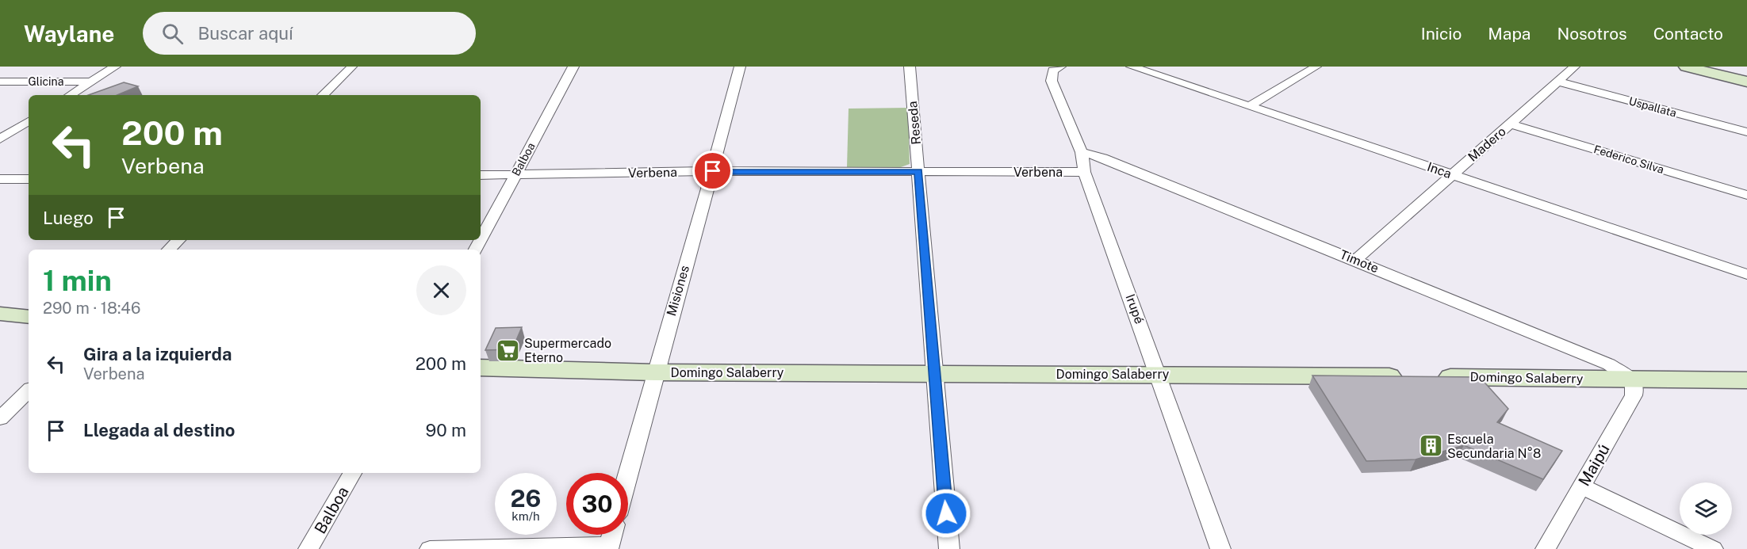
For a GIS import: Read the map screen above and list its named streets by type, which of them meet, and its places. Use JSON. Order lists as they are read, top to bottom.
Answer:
{
  "streets": {
    "street": [
      "Glicina",
      "Uspallata",
      "Reseda",
      "Madero",
      "Balboa",
      "Federico Silva",
      "Inca",
      "Verbena",
      "Timote",
      "Misiones",
      "Irupé",
      "Domingo Salaberry",
      "Maipú"
    ]
  },
  "crossings": [
    ["Uspallata", "Madero"],
    ["Reseda", "Verbena"],
    ["Reseda", "Domingo Salaberry"],
    ["Madero", "Federico Silva"],
    ["Madero", "Inca"],
    ["Madero", "Timote"],
    ["Balboa", "Verbena"],
    ["Verbena", "Misiones"],
    ["Verbena", "Irupé"],
    ["Timote", "Irupé"],
    ["Timote", "Domingo Salaberry"],
    ["Timote", "Maipú"],
    ["Misiones", "Domingo Salaberry"],
    ["Irupé", "Domingo Salaberry"],
    ["Domingo Salaberry", "Maipú"]
  ],
  "places": {
    "supermarket": ["Supermercado Eterno"],
    "building": ["Escuela Secundaria N°8"]
  },
  "page": {
    "header": "Waylane",
    "search": "Buscar aquí",
    "nav": [
      "Inicio",
      "Mapa",
      "Nosotros",
      "Contacto"
    ],
    "turn": ["200 m", "Verbena"],
    "then": "Luego",
    "heading": ["1 min", "290 m · 18:46"],
    "list": [
      {
        "name": "Gira a la izquierda",
        "note": "Verbena",
        "value": "200 m"
      },
      {
        "name": "Llegada al destino",
        "value": "90 m"
      }
    ],
    "speed": "26 km/h",
    "limit": "30"
  }
}
